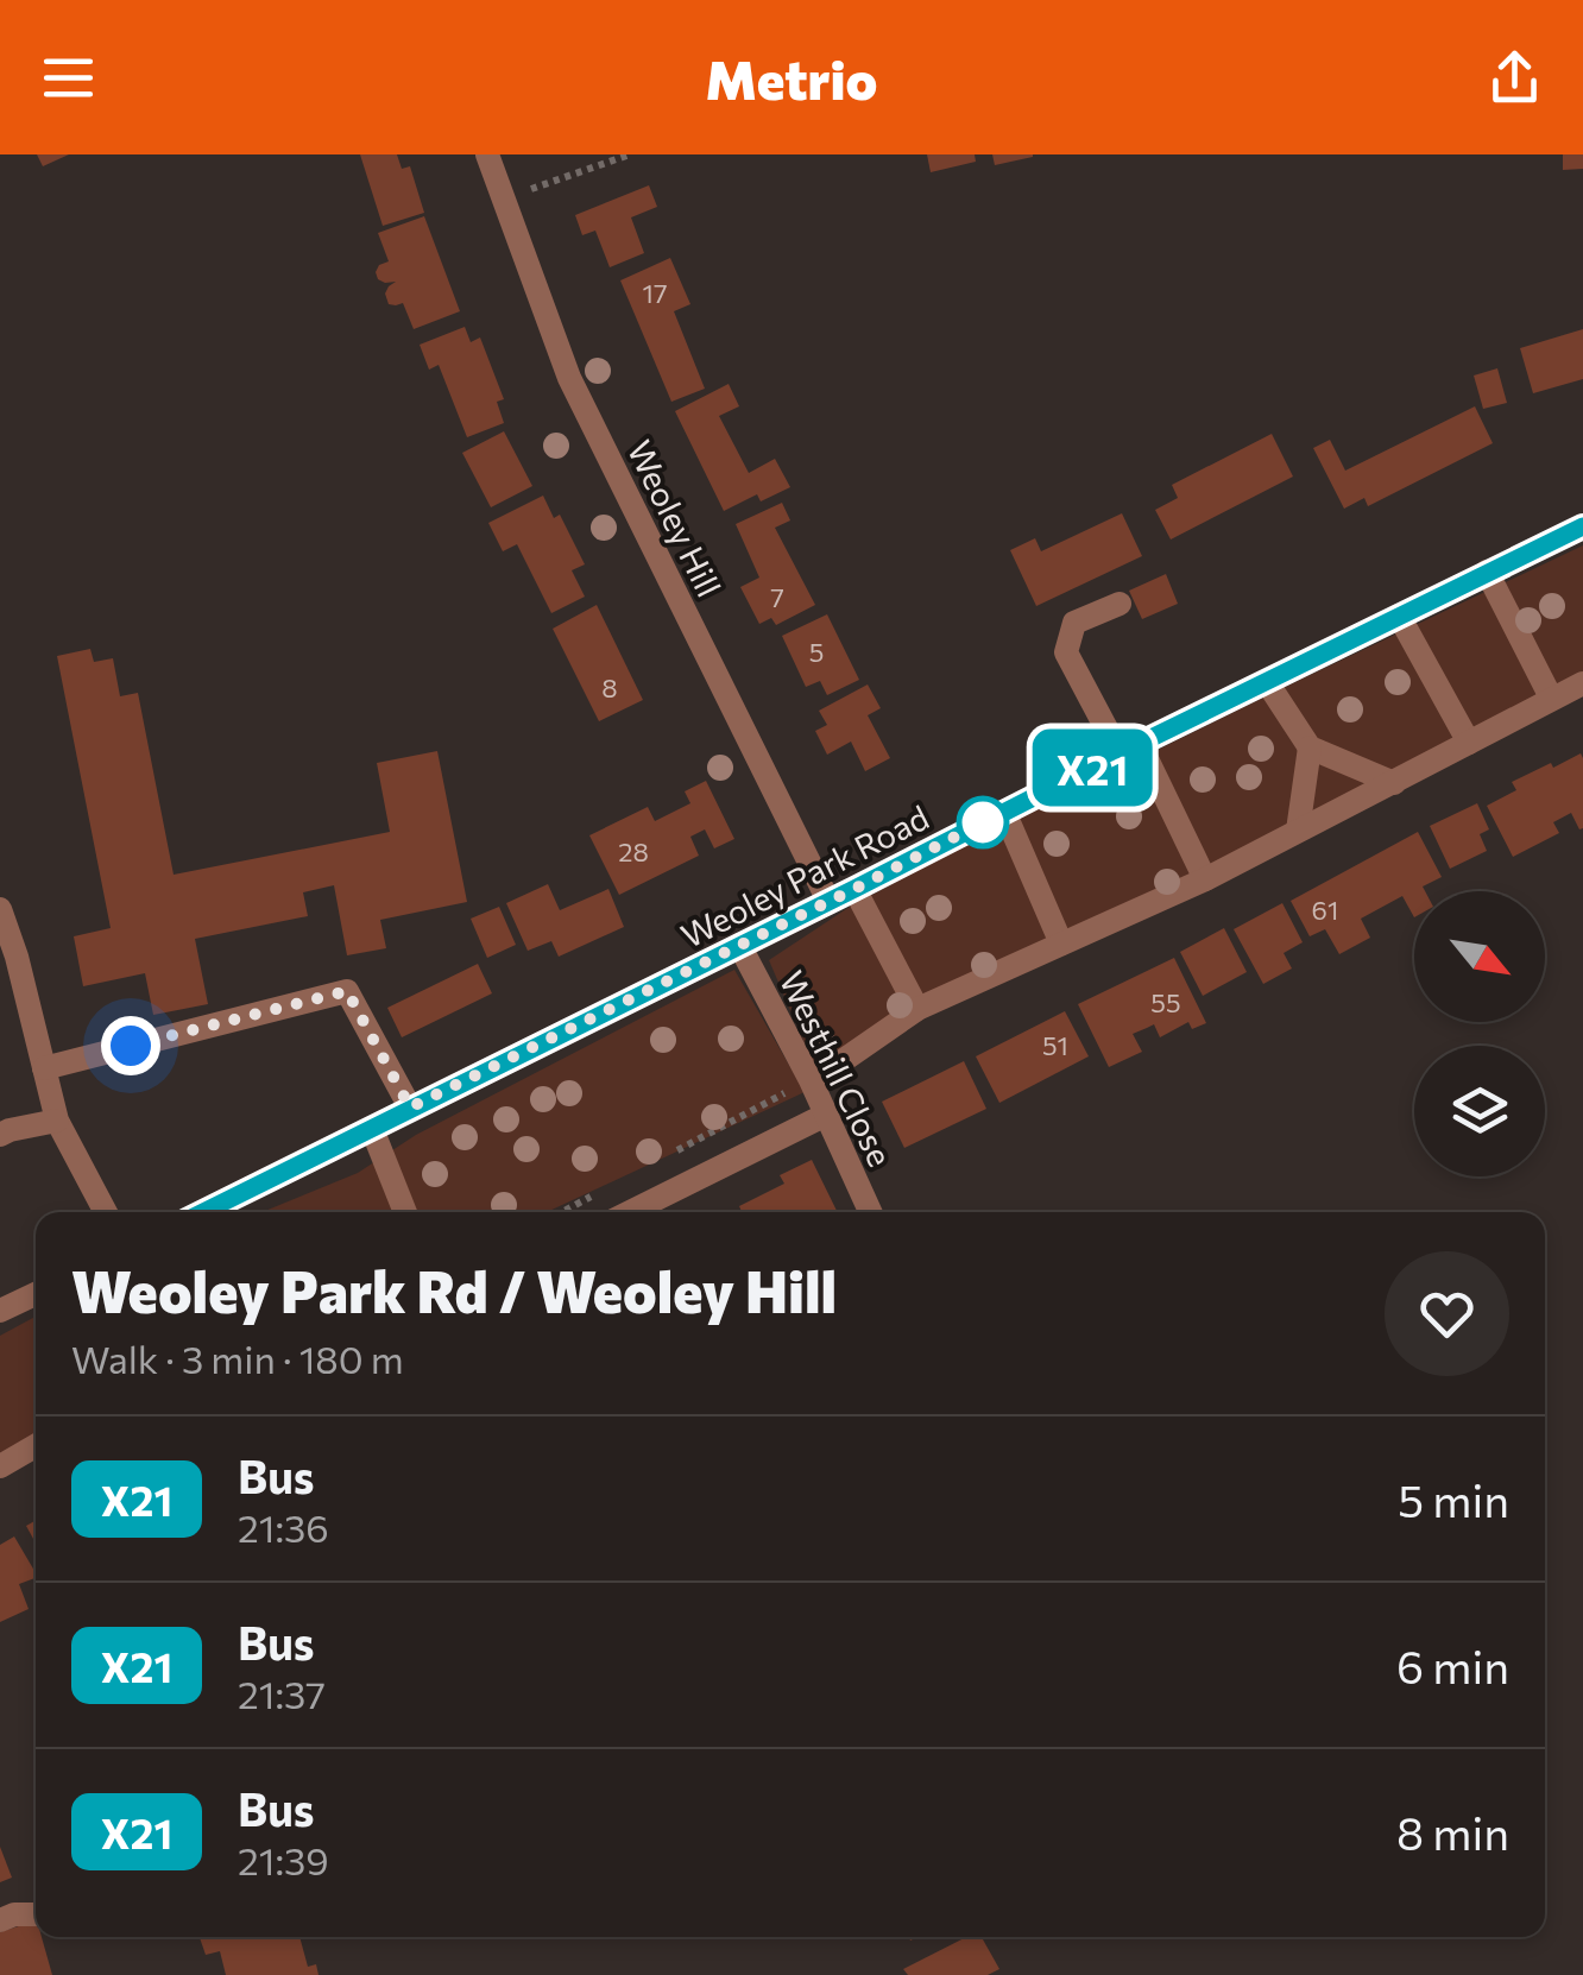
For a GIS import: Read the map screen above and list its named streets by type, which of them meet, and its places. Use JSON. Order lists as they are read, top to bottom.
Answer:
{
  "streets": {
    "street": ["Weoley Hill", "Weoley Park Road", "Westhill Close"]
  },
  "crossings": [
    ["Weoley Hill", "Weoley Park Road"],
    ["Weoley Park Road", "Westhill Close"]
  ],
  "lines": ["bus line X21"],
  "house_numbers": [
    "17",
    "7",
    "5",
    "8",
    "28",
    "61",
    "55",
    "51"
  ],
  "north": "bottom right",
  "page": {
    "header": "Metrio",
    "on_map": "X21",
    "heading": ["Weoley Park Rd / Weoley Hill", "Walk · 3 min · 180 m"],
    "list": [
      {
        "mark": "X21",
        "name": "Bus",
        "note": "21:36",
        "value": "5 min"
      },
      {
        "mark": "X21",
        "name": "Bus",
        "note": "21:37",
        "value": "6 min"
      },
      {
        "mark": "X21",
        "name": "Bus",
        "note": "21:39",
        "value": "8 min"
      }
    ]
  }
}
